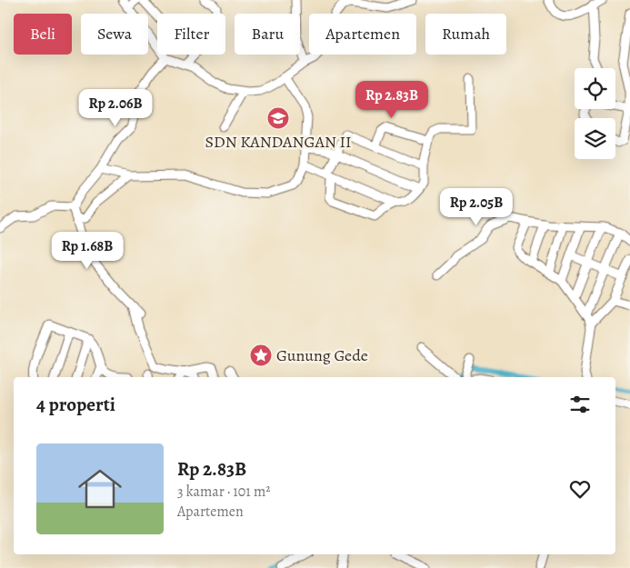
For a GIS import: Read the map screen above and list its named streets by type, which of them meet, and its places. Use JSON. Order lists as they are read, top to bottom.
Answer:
{
  "places": {
    "school or university": ["SDN KANDANGAN II"],
    "place": ["Gunung Gede"]
  },
  "page": {
    "chip": [
      "Beli",
      "Sewa",
      "Filter",
      "Baru",
      "Apartemen",
      "Rumah"
    ],
    "price": [
      "Rp 2.83B",
      "Rp 2.06B",
      "Rp 2.05B",
      "Rp 1.68B"
    ],
    "heading": "4 properti",
    "list": [
      {
        "name": "Rp 2.83B",
        "note": "3 kamar · 101 m² · Apartemen"
      }
    ]
  }
}
